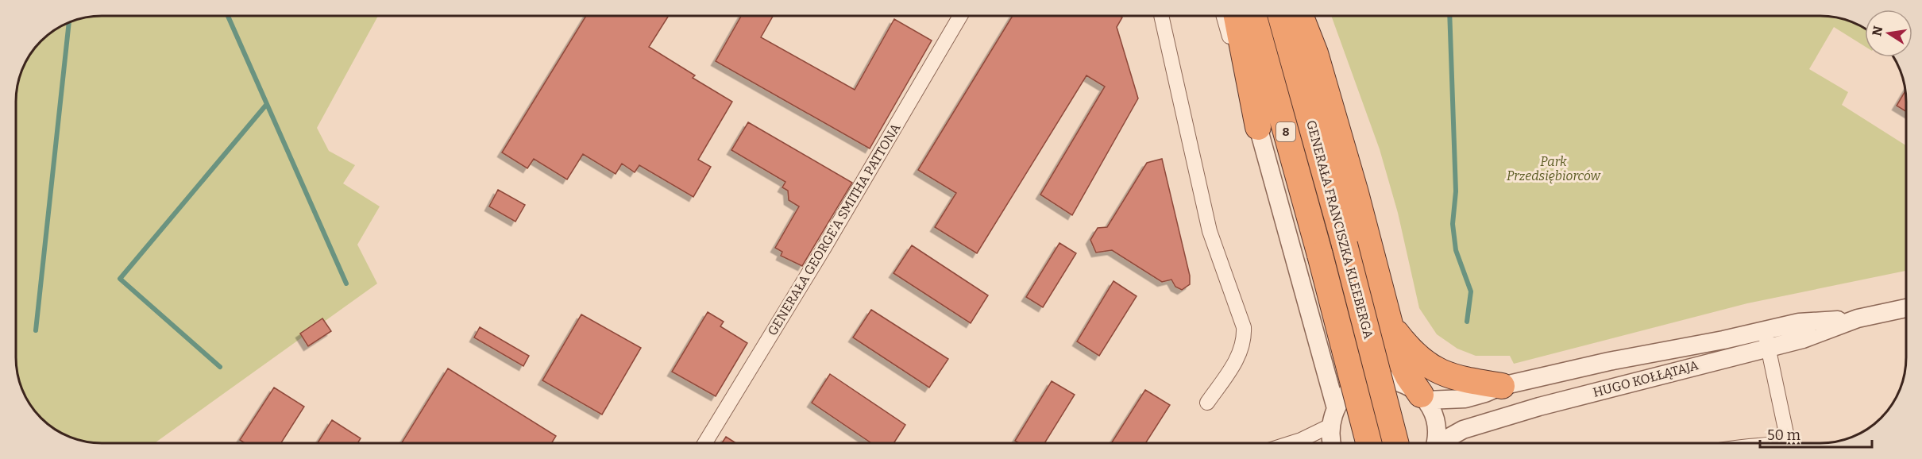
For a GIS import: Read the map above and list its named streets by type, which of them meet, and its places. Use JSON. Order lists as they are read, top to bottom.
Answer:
{
  "streets": {
    "highway": ["8", "GENERAŁA FRANCISZKA KLEEBERGA"],
    "street": ["GENERAŁA GEORGE'A SMITHA PATTONA", "HUGO KOŁŁĄTAJA"]
  },
  "parks": ["Park Przedsiębiorców"],
  "scale_bar": "50 m",
  "north": "left"
}
